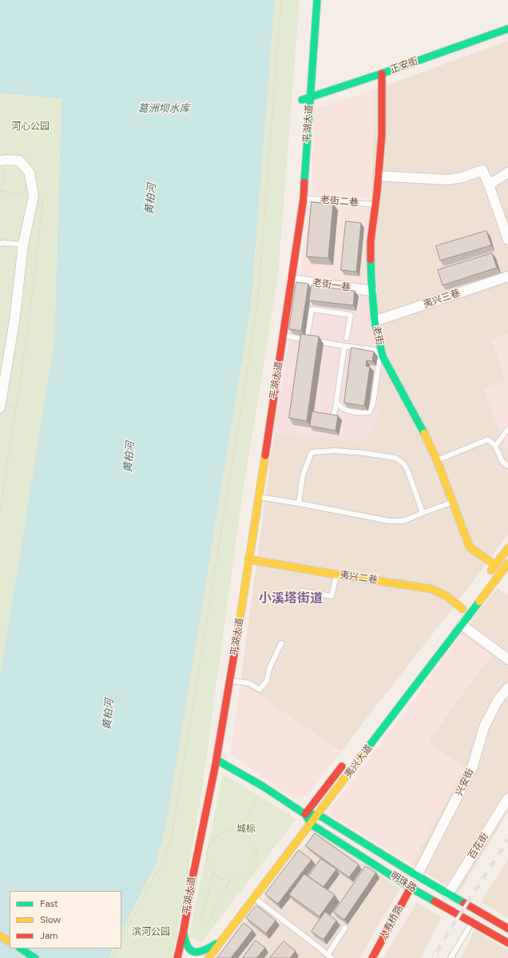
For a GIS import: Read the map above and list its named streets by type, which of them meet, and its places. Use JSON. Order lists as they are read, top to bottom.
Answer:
{
  "streets": {
    "main road": [
      "正安街",
      "平湖大道",
      "老街",
      "夷兴二巷",
      "夷兴大道",
      "明珠路",
      "人寿桥路"
    ],
    "street": [
      "老街一巷",
      "夷兴三巷",
      "兴安街",
      "百花街"
    ],
    "lane": ["老街二巷"]
  },
  "crossings": [
    ["正安街", "平湖大道"],
    ["正安街", "老街"],
    ["平湖大道", "老街二巷"],
    ["平湖大道", "老街一巷"],
    ["平湖大道", "夷兴二巷"],
    ["平湖大道", "明珠路"],
    ["老街二巷", "老街"],
    ["老街一巷", "老街"],
    ["夷兴三巷", "老街"],
    ["夷兴大道", "明珠路"],
    ["兴安街", "明珠路"],
    ["百花街", "明珠路"],
    ["明珠路", "人寿桥路"]
  ],
  "districts": ["小溪塔街道"],
  "water": ["葛洲坝水库", "黄柏河"],
  "parks": ["河心公园", "城标", "滨河公园"],
  "legend": ["Fast", "Slow", "Jam"]
}
